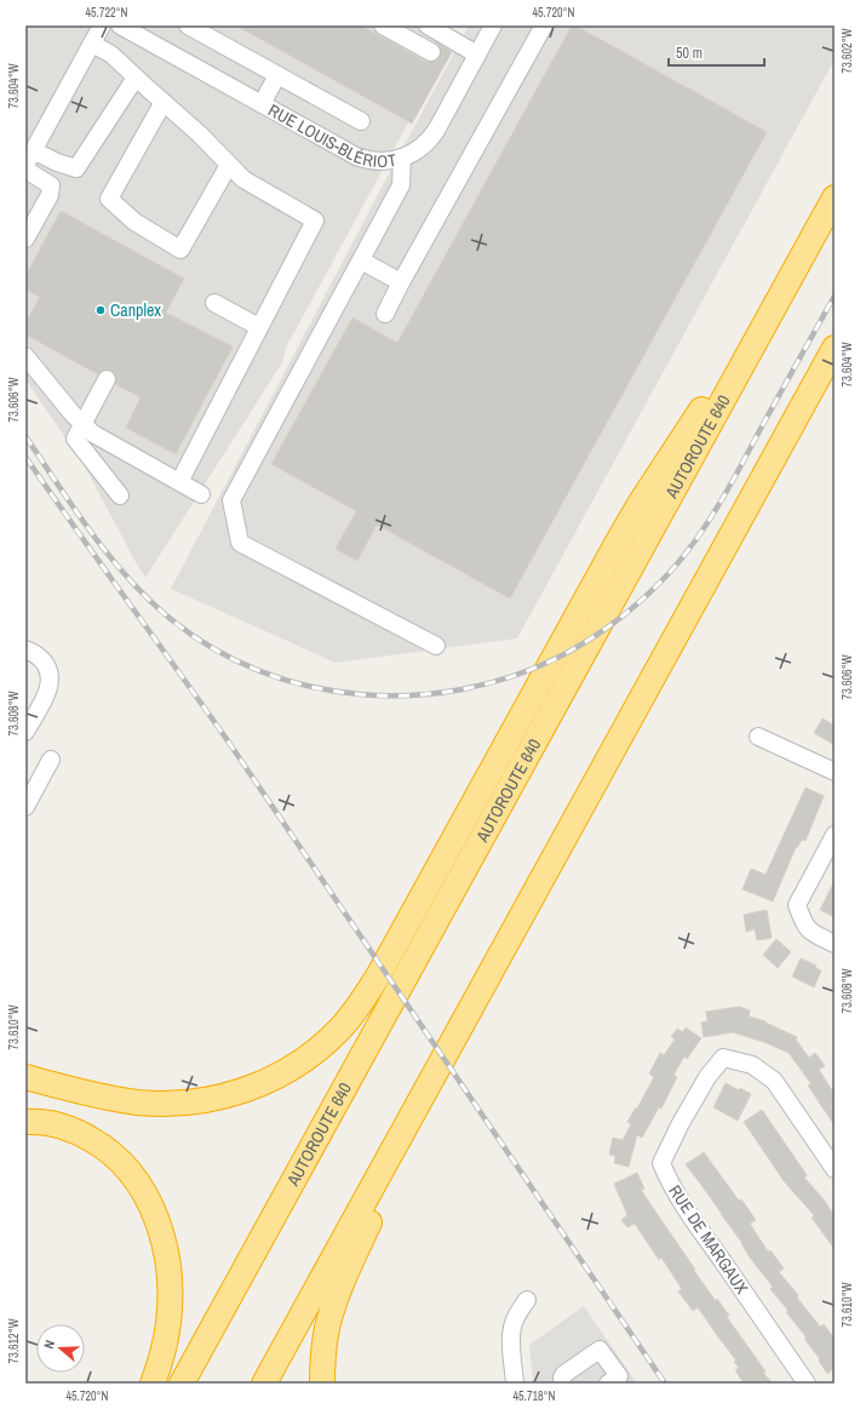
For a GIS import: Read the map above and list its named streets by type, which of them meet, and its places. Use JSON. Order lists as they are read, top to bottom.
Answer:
{
  "streets": {
    "highway": ["AUTOROUTE 640"],
    "street": ["RUE LOUIS-BLÉRIOT", "RUE DE MARGAUX"]
  },
  "places": ["Canplex"],
  "scale_bar": "50 m",
  "north": "left",
  "coordinates": [
    "45.722°N",
    "45.720°N",
    "73.602°W",
    "73.604°W",
    "73.606°W",
    "73.608°W",
    "73.610°W",
    "73.612°W",
    "45.718°N"
  ]
}
